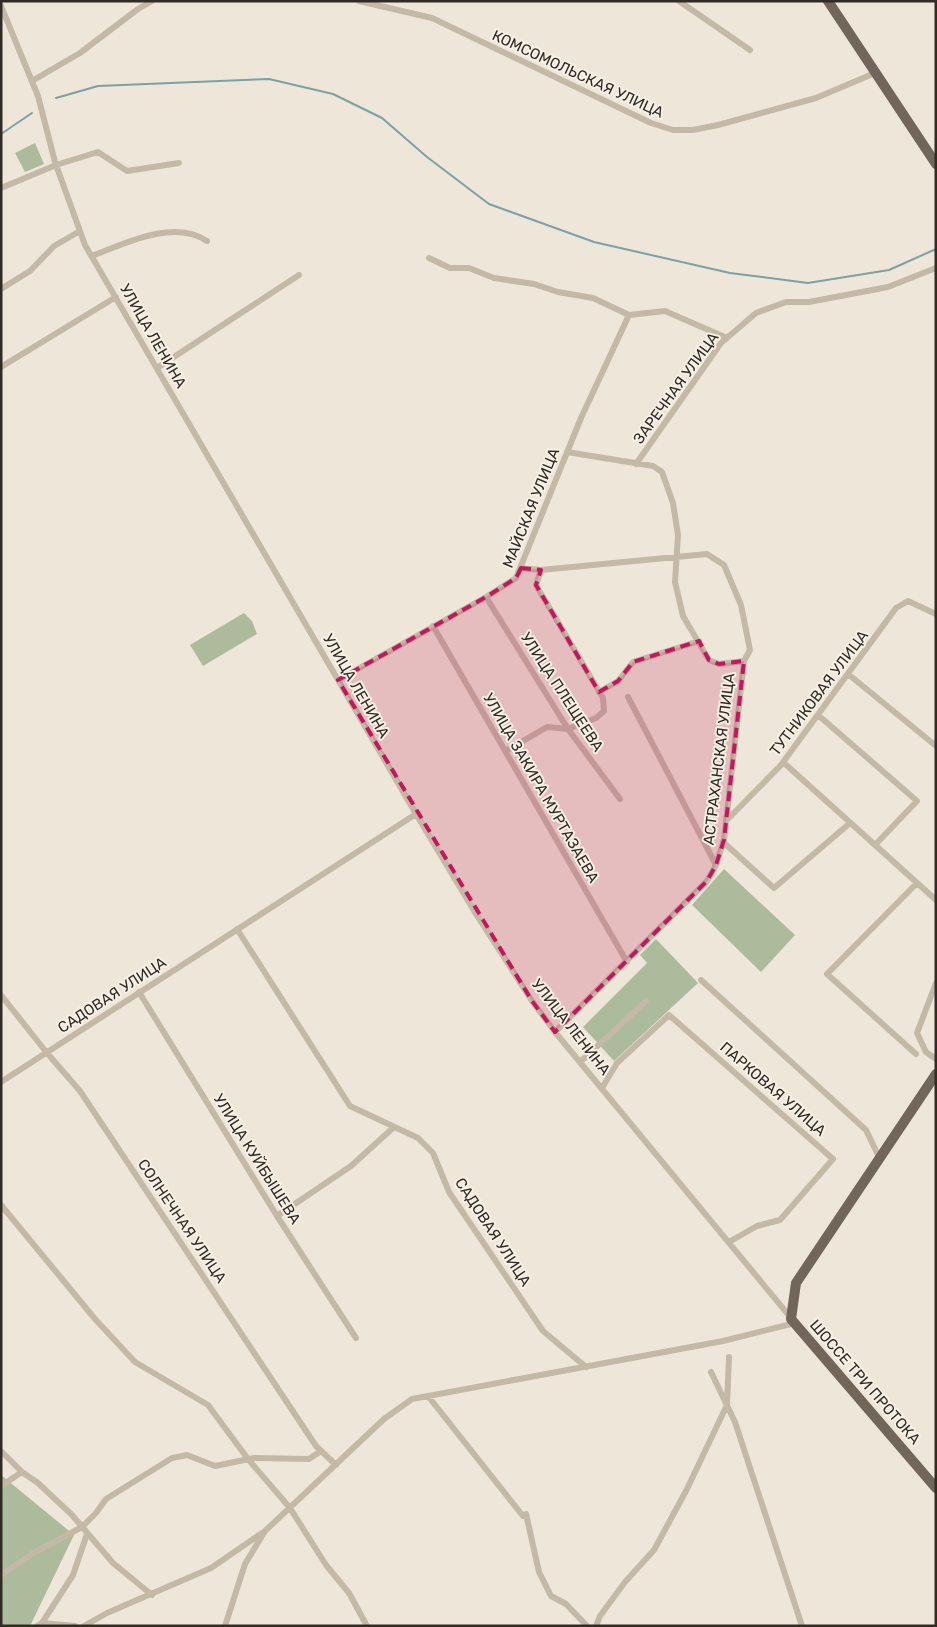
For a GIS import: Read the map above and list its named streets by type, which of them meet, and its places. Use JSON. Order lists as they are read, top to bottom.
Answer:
{
  "streets": {
    "main road": ["ШОССЕ ТРИ ПРОТОКА"],
    "street": [
      "КОМСОМОЛЬСКАЯ УЛИЦА",
      "УЛИЦА ЛЕНИНА",
      "ЗАРЕЧНАЯ УЛИЦА",
      "МАЙСКАЯ УЛИЦА",
      "УЛИЦА ПЛЕЩЕЕВА",
      "ТУТНИКОВАЯ УЛИЦА",
      "АСТРАХАНСКАЯ УЛИЦА",
      "УЛИЦА ЗАКИРА МУРТАЗАЕВА",
      "САДОВАЯ УЛИЦА",
      "ПАРКОВАЯ УЛИЦА",
      "УЛИЦА КУЙБЫШЕВА",
      "СОЛНЕЧНАЯ УЛИЦА"
    ]
  },
  "crossings": [
    ["УЛИЦА ЛЕНИНА", "МАЙСКАЯ УЛИЦА"],
    ["УЛИЦА ЛЕНИНА", "АСТРАХАНСКАЯ УЛИЦА"],
    ["УЛИЦА ЛЕНИНА", "САДОВАЯ УЛИЦА"],
    ["УЛИЦА ЛЕНИНА", "ПАРКОВАЯ УЛИЦА"],
    ["УЛИЦА ЛЕНИНА", "ШОССЕ ТРИ ПРОТОКА"],
    ["МАЙСКАЯ УЛИЦА", "УЛИЦА ПЛЕЩЕЕВА"],
    ["МАЙСКАЯ УЛИЦА", "АСТРАХАНСКАЯ УЛИЦА"],
    ["МАЙСКАЯ УЛИЦА", "УЛИЦА ЗАКИРА МУРТАЗАЕВА"],
    ["ТУТНИКОВАЯ УЛИЦА", "АСТРАХАНСКАЯ УЛИЦА"],
    ["АСТРАХАНСКАЯ УЛИЦА", "УЛИЦА ЗАКИРА МУРТАЗАЕВА"],
    ["САДОВАЯ УЛИЦА", "УЛИЦА КУЙБЫШЕВА"],
    ["САДОВАЯ УЛИЦА", "СОЛНЕЧНАЯ УЛИЦА"]
  ]
}
